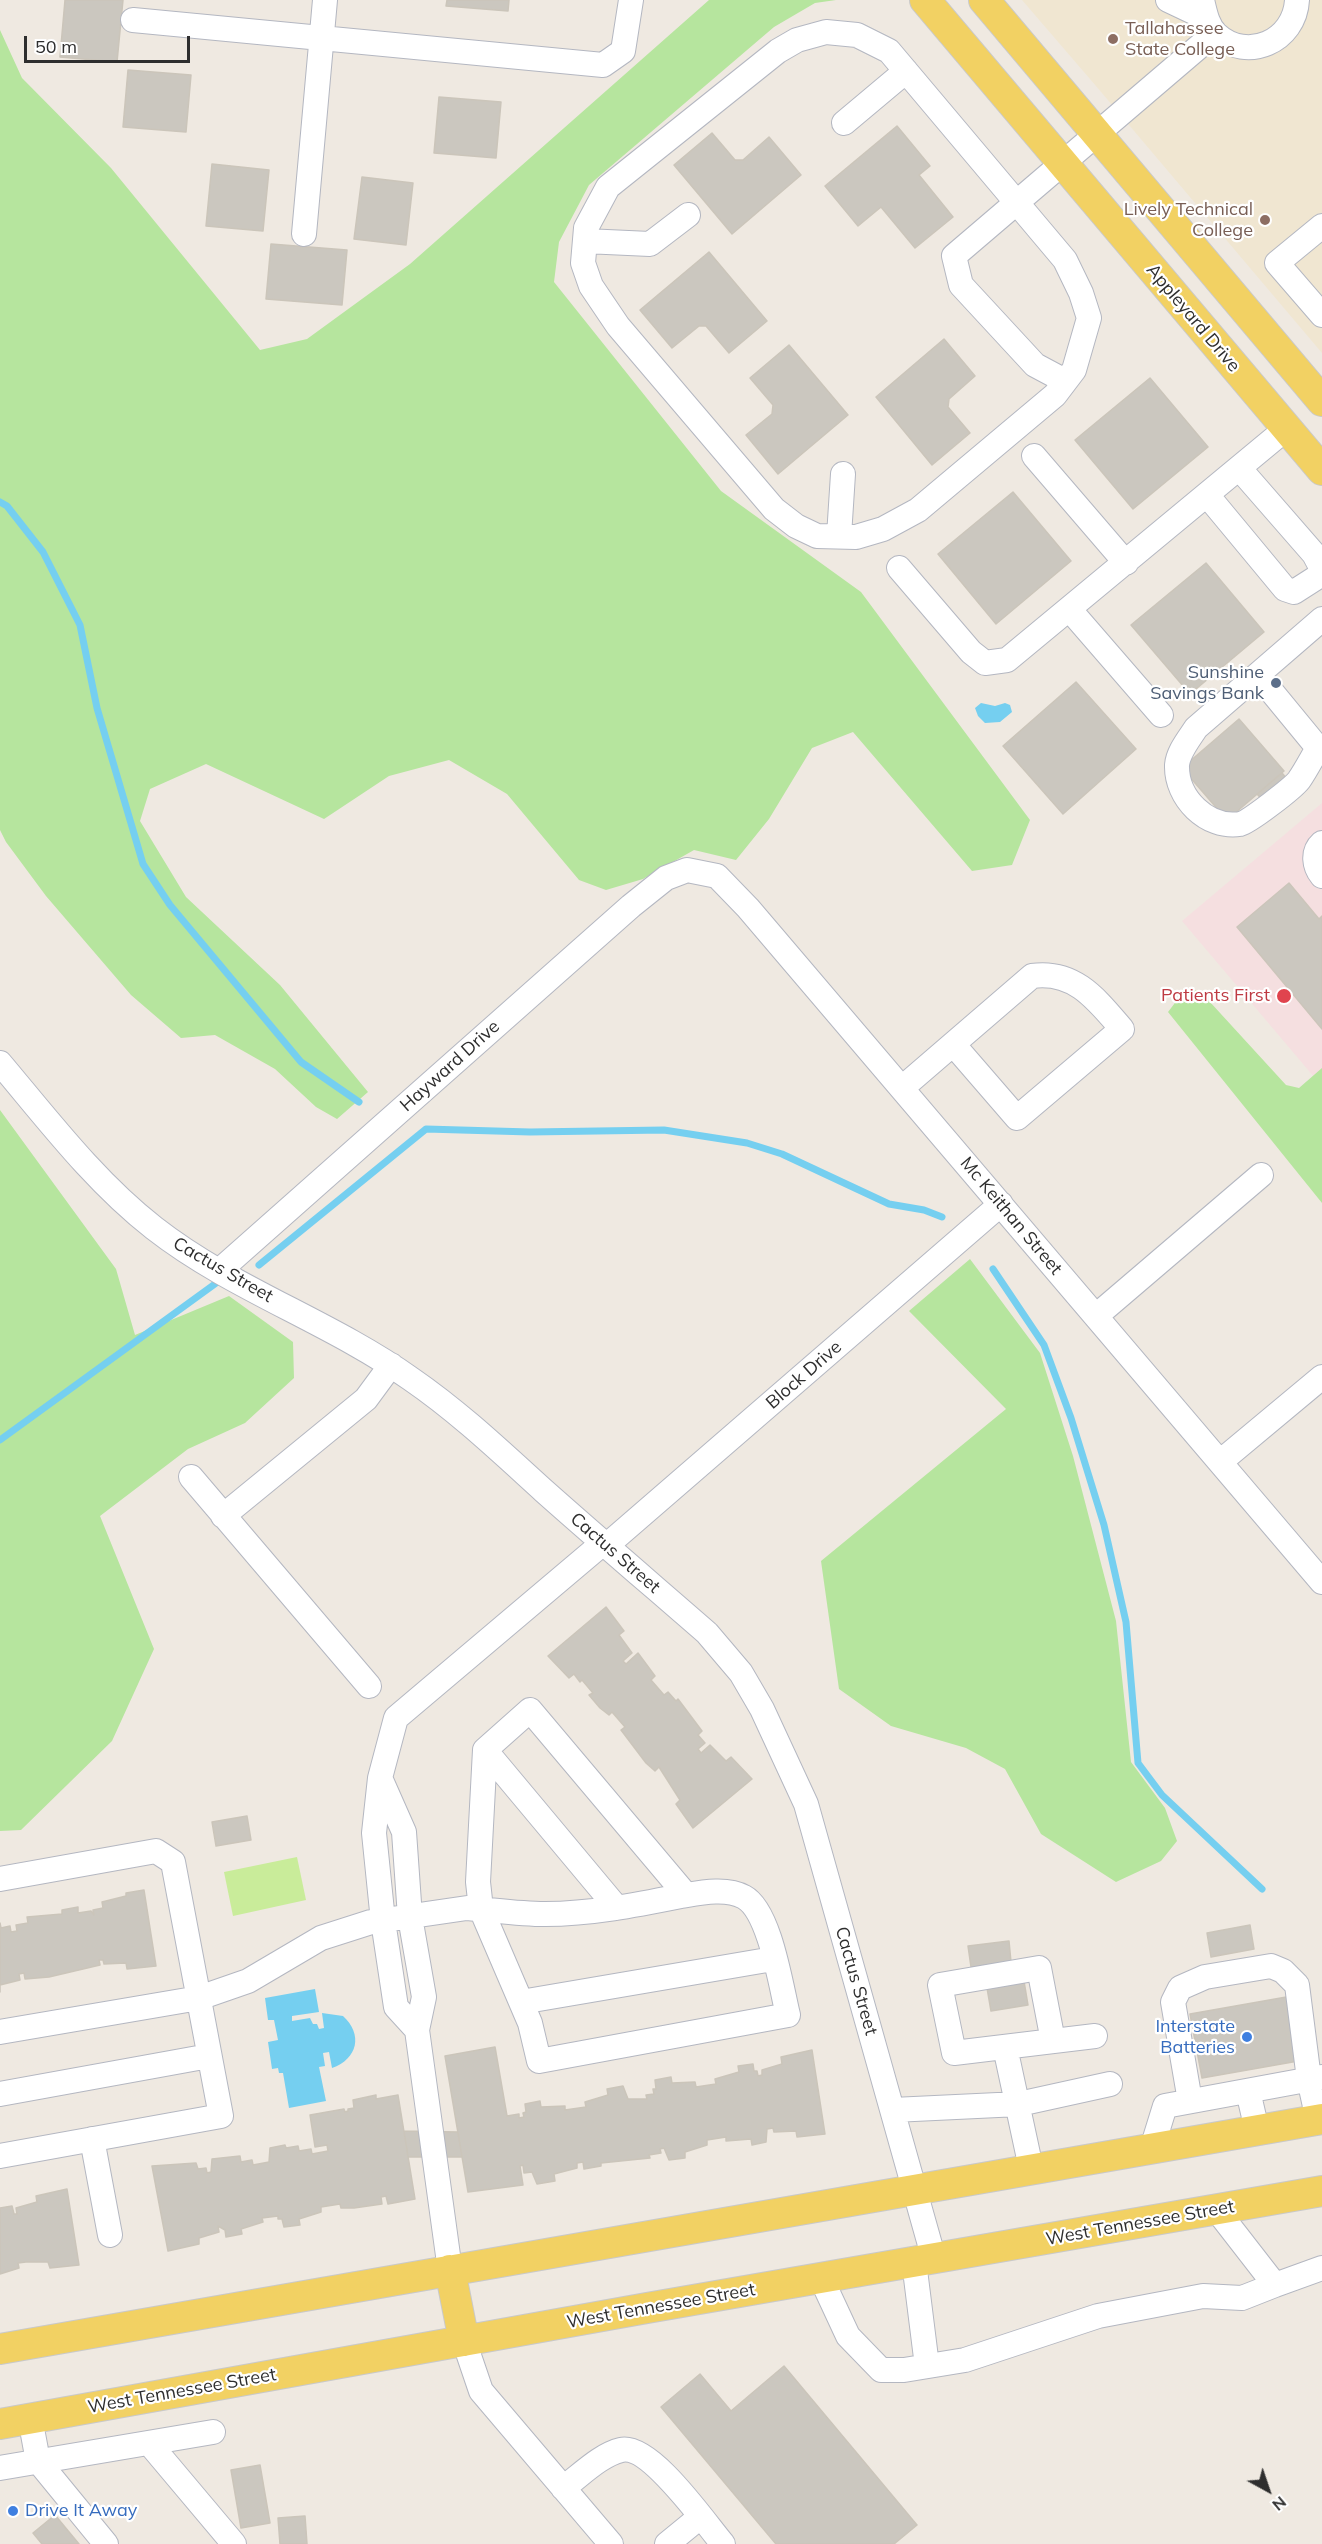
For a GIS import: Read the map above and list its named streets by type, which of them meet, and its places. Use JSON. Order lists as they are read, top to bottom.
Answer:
{
  "streets": {
    "main road": ["Appleyard Drive", "West Tennessee Street"],
    "street": [
      "Hayward Drive",
      "Mc Keithan Street",
      "Cactus Street",
      "Block Drive"
    ]
  },
  "crossings": [
    ["Hayward Drive", "Mc Keithan Street"],
    ["Hayward Drive", "Cactus Street"],
    ["Mc Keithan Street", "Block Drive"],
    ["Cactus Street", "Block Drive"],
    ["Cactus Street", "West Tennessee Street"]
  ],
  "places": [
    "Tallahassee State College",
    "Lively Technical College",
    "Sunshine Savings Bank",
    "Patients First",
    "Interstate Batteries",
    "Drive It Away"
  ],
  "scale_bar": "50 m",
  "north": "bottom right"
}
